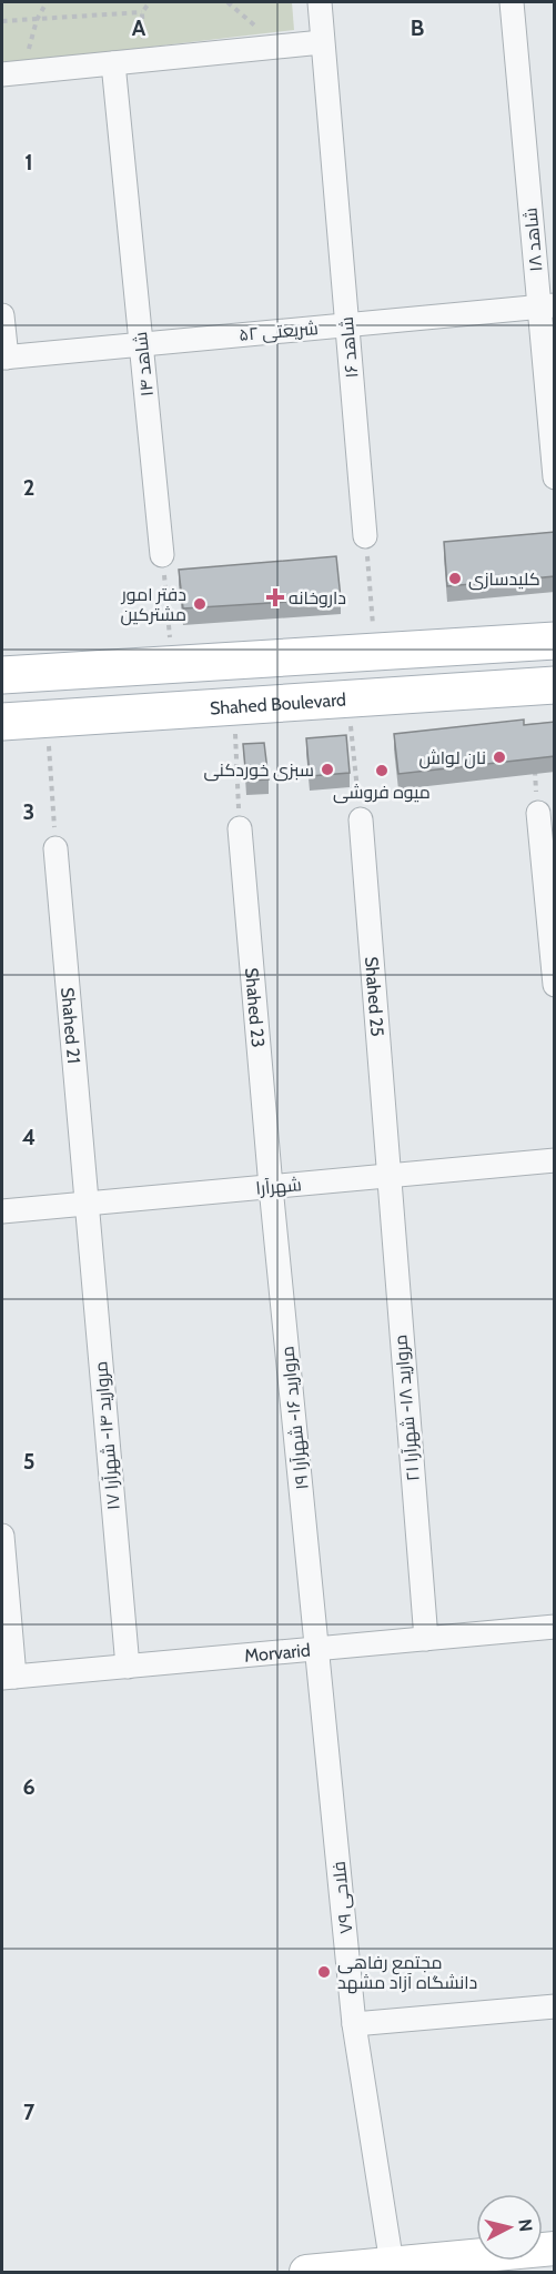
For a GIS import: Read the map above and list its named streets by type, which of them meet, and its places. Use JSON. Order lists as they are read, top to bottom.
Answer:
{
  "streets": {
    "main road": ["Shahed Boulevard"],
    "street": [
      "شاهد ۱۸",
      "شریعتی ۵۲",
      "شاهد ۱۶",
      "شاهد ۱۴",
      "Shahed 25",
      "Shahed 23",
      "Shahed 21",
      "شهرآرا",
      "مروارید ۱۸- شهرآرا ۲۱",
      "مروارید ۱۶- شهرآرا ۱۹",
      "مروارید ۱۴- شهرآرا ۱۷",
      "Morvarid",
      "فلاحی ۷۹"
    ]
  },
  "crossings": [
    ["شاهد ۱۸", "شریعتی ۵۲"],
    ["شریعتی ۵۲", "شاهد ۱۶"],
    ["شریعتی ۵۲", "شاهد ۱۴"],
    ["Shahed 25", "شهرآرا"],
    ["Shahed 25", "مروارید ۱۸- شهرآرا ۲۱"],
    ["Shahed 23", "شهرآرا"],
    ["Shahed 23", "مروارید ۱۶- شهرآرا ۱۹"],
    ["Shahed 21", "شهرآرا"],
    ["Shahed 21", "مروارید ۱۴- شهرآرا ۱۷"],
    ["شهرآرا", "مروارید ۱۸- شهرآرا ۲۱"],
    ["شهرآرا", "مروارید ۱۶- شهرآرا ۱۹"],
    ["شهرآرا", "مروارید ۱۴- شهرآرا ۱۷"],
    ["مروارید ۱۸- شهرآرا ۲۱", "Morvarid"],
    ["مروارید ۱۶- شهرآرا ۱۹", "Morvarid"],
    ["مروارید ۱۶- شهرآرا ۱۹", "فلاحی ۷۹"],
    ["مروارید ۱۴- شهرآرا ۱۷", "Morvarid"],
    ["Morvarid", "فلاحی ۷۹"]
  ],
  "places": {
    "other": [
      "کلیدسازی",
      "دفتر امور مشترکین",
      "نان لواش",
      "سبزی خوردکنی",
      "میوه فروشی",
      "مجتمع رفاهی دانشگاه آزاد مشهد"
    ],
    "health": ["داروخانه"]
  },
  "north": "right",
  "grid": {
    "columns": ["A", "B"],
    "rows": [
      "1",
      "2",
      "3",
      "4",
      "5",
      "6",
      "7"
    ]
  }
}
